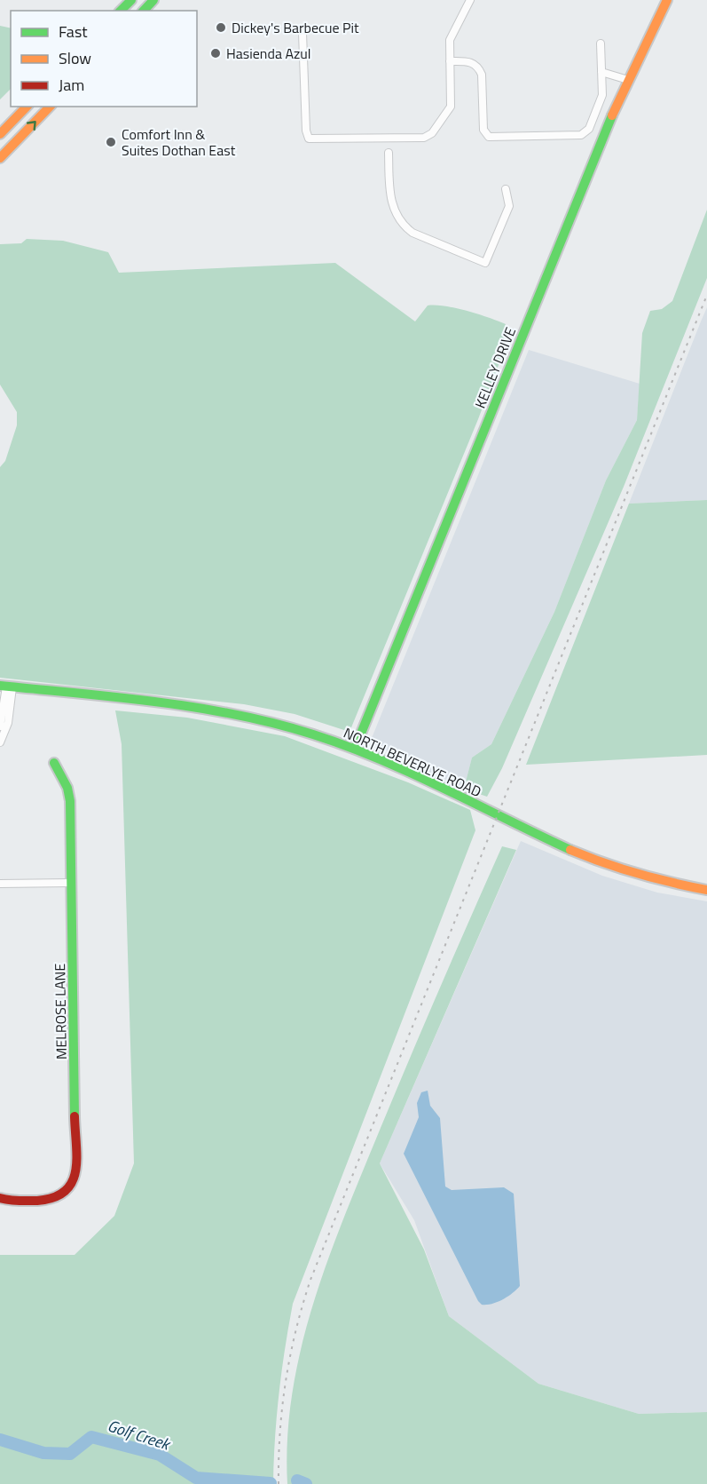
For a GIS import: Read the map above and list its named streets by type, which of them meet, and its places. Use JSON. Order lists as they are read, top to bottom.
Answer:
{
  "streets": {
    "main road": ["KELLEY DRIVE", "NORTH BEVERLYE ROAD", "MELROSE LANE"]
  },
  "crossings": [
    ["KELLEY DRIVE", "NORTH BEVERLYE ROAD"]
  ],
  "water": ["Golf Creek"],
  "places": ["Dickey's Barbecue Pit", "Hasienda Azul", "Comfort Inn & Suites Dothan East"],
  "legend": ["Fast", "Slow", "Jam"]
}
